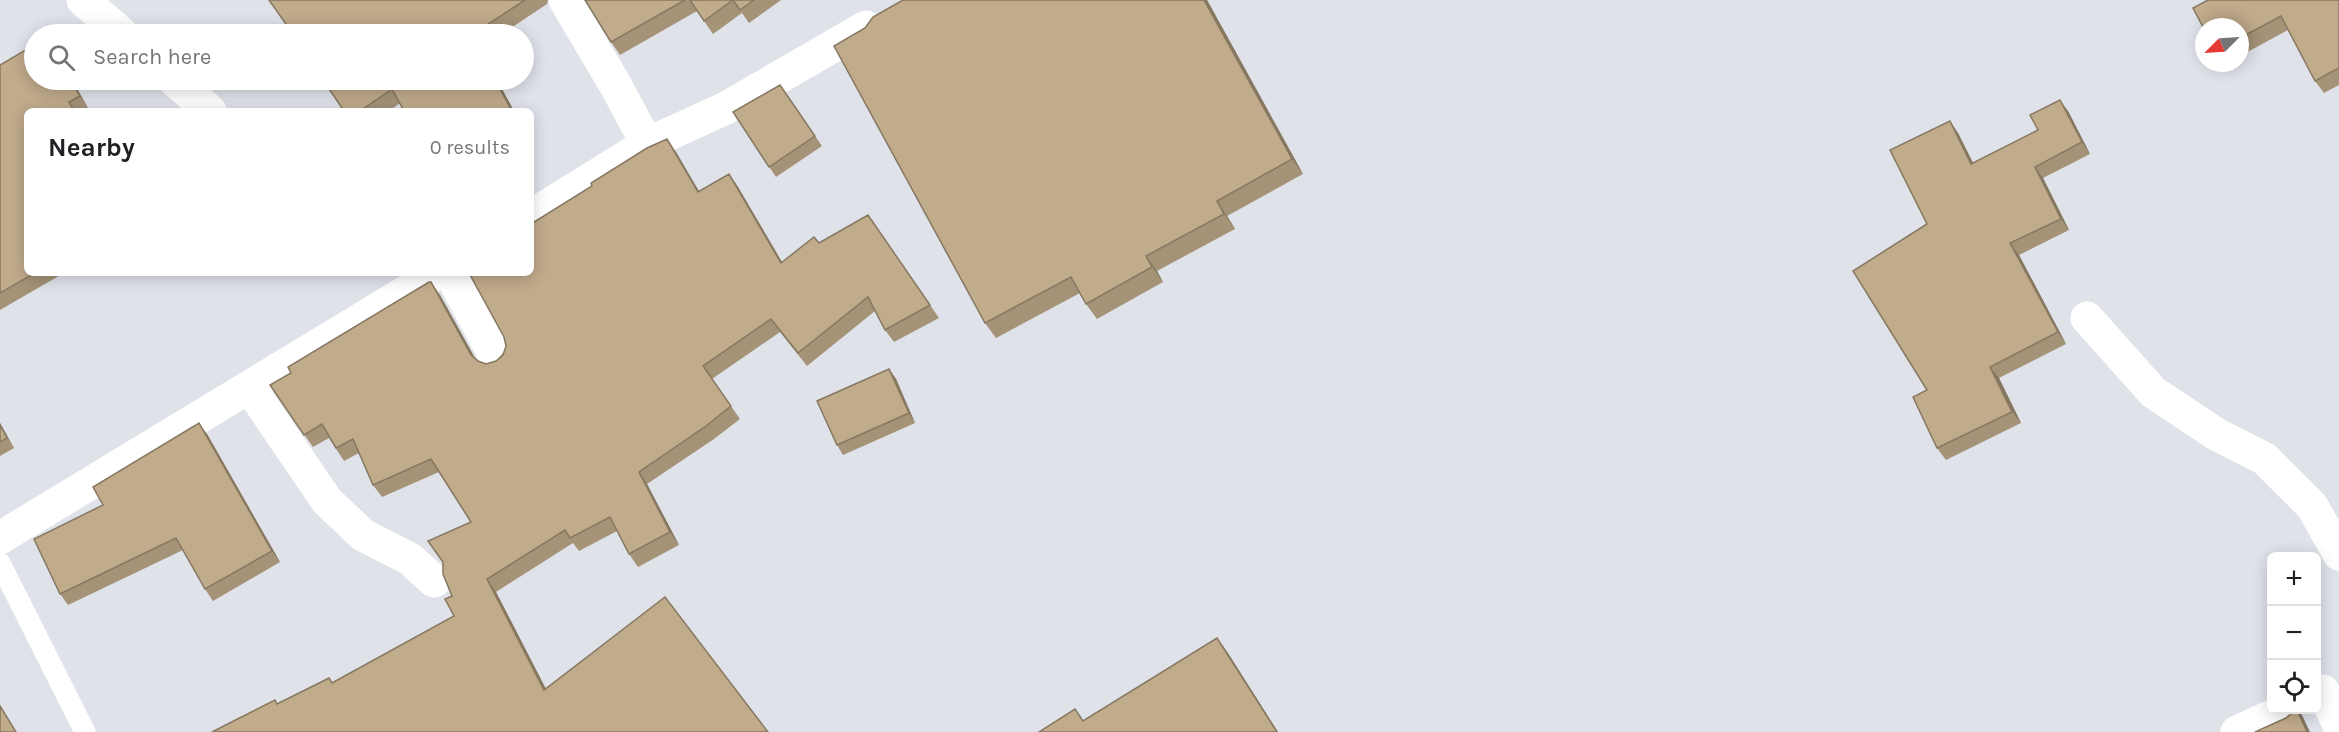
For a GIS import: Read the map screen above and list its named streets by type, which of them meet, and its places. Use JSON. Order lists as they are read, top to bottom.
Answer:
{
  "north": "bottom left",
  "page": {
    "search": "Search here",
    "heading": ["Nearby", "0 results"],
    "map_buttons": ["+", "−"]
  }
}
